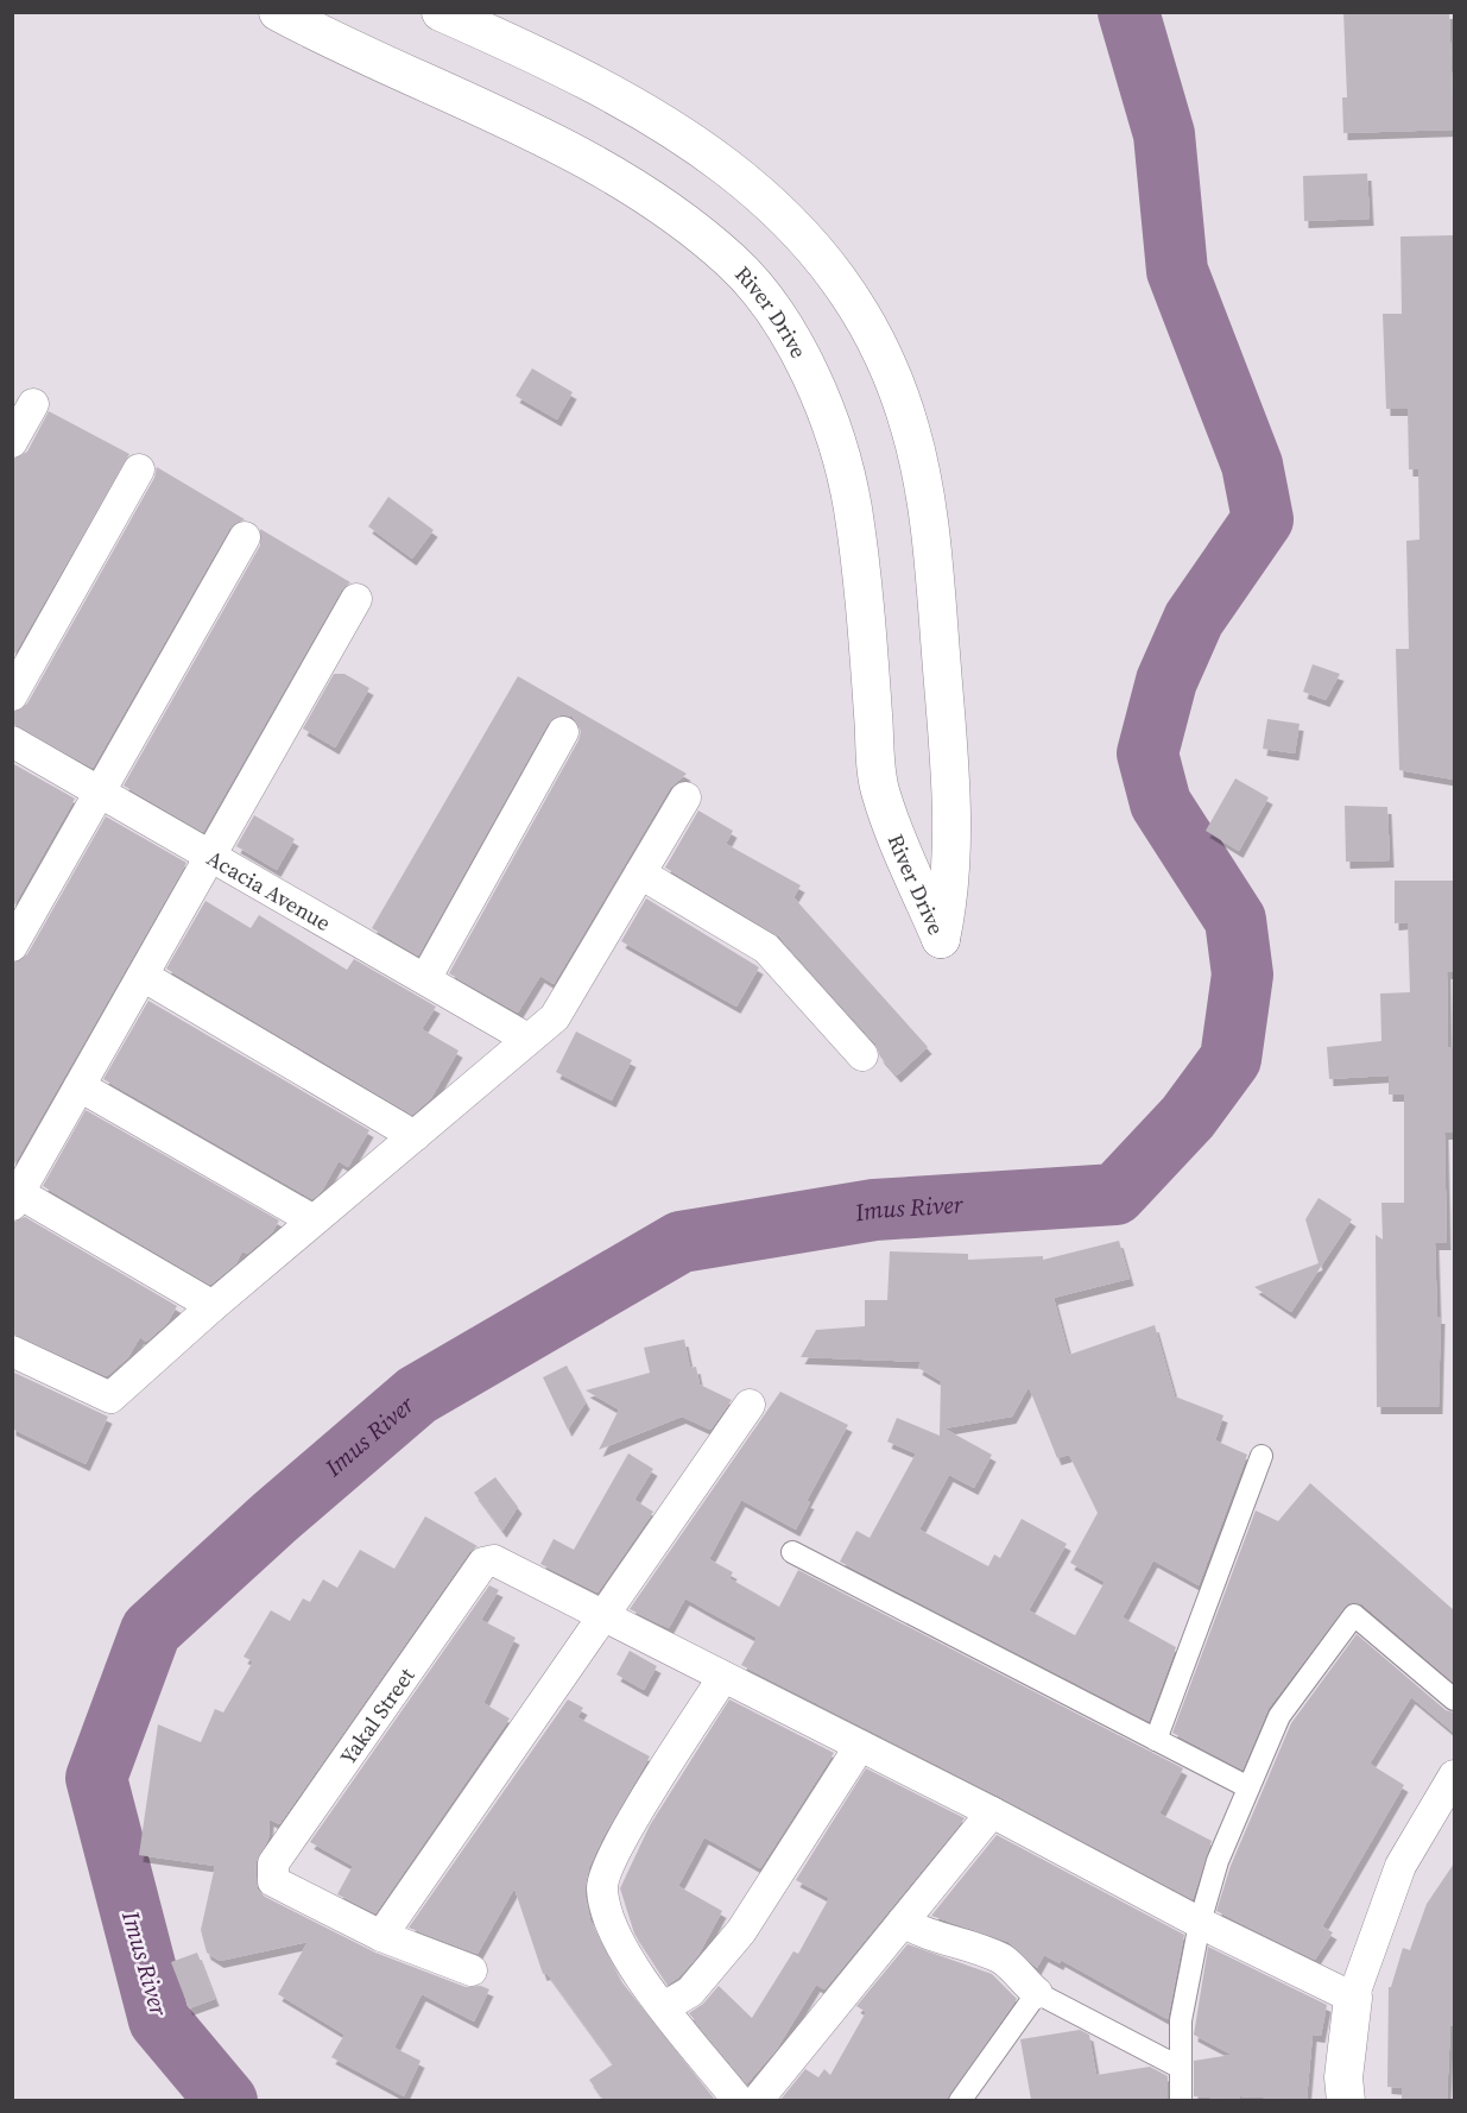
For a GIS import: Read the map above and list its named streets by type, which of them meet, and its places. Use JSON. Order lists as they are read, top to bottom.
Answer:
{
  "streets": {
    "street": ["River Drive", "Acacia Avenue", "Yakal Street"]
  },
  "water": ["Imus River"]
}
